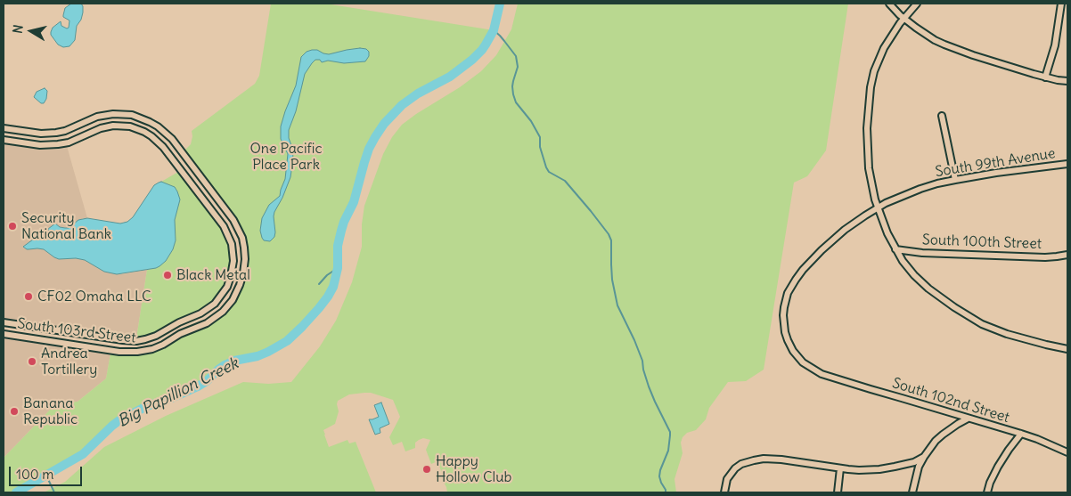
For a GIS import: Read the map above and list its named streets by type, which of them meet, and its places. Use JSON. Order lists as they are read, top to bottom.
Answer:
{
  "streets": {
    "street": [
      "South 99th Avenue",
      "South 100th Street",
      "South 103rd Street",
      "South 102nd Street"
    ]
  },
  "crossings": [
    ["South 99th Avenue", "South 102nd Street"]
  ],
  "water": ["Big Papillion Creek"],
  "parks": ["One Pacific Place Park"],
  "places": [
    "Security National Bank",
    "Black Metal",
    "CF02 Omaha LLC",
    "Andrea Tortillery",
    "Banana Republic",
    "Happy Hollow Club"
  ],
  "scale_bar": "100 m",
  "north": "left"
}
